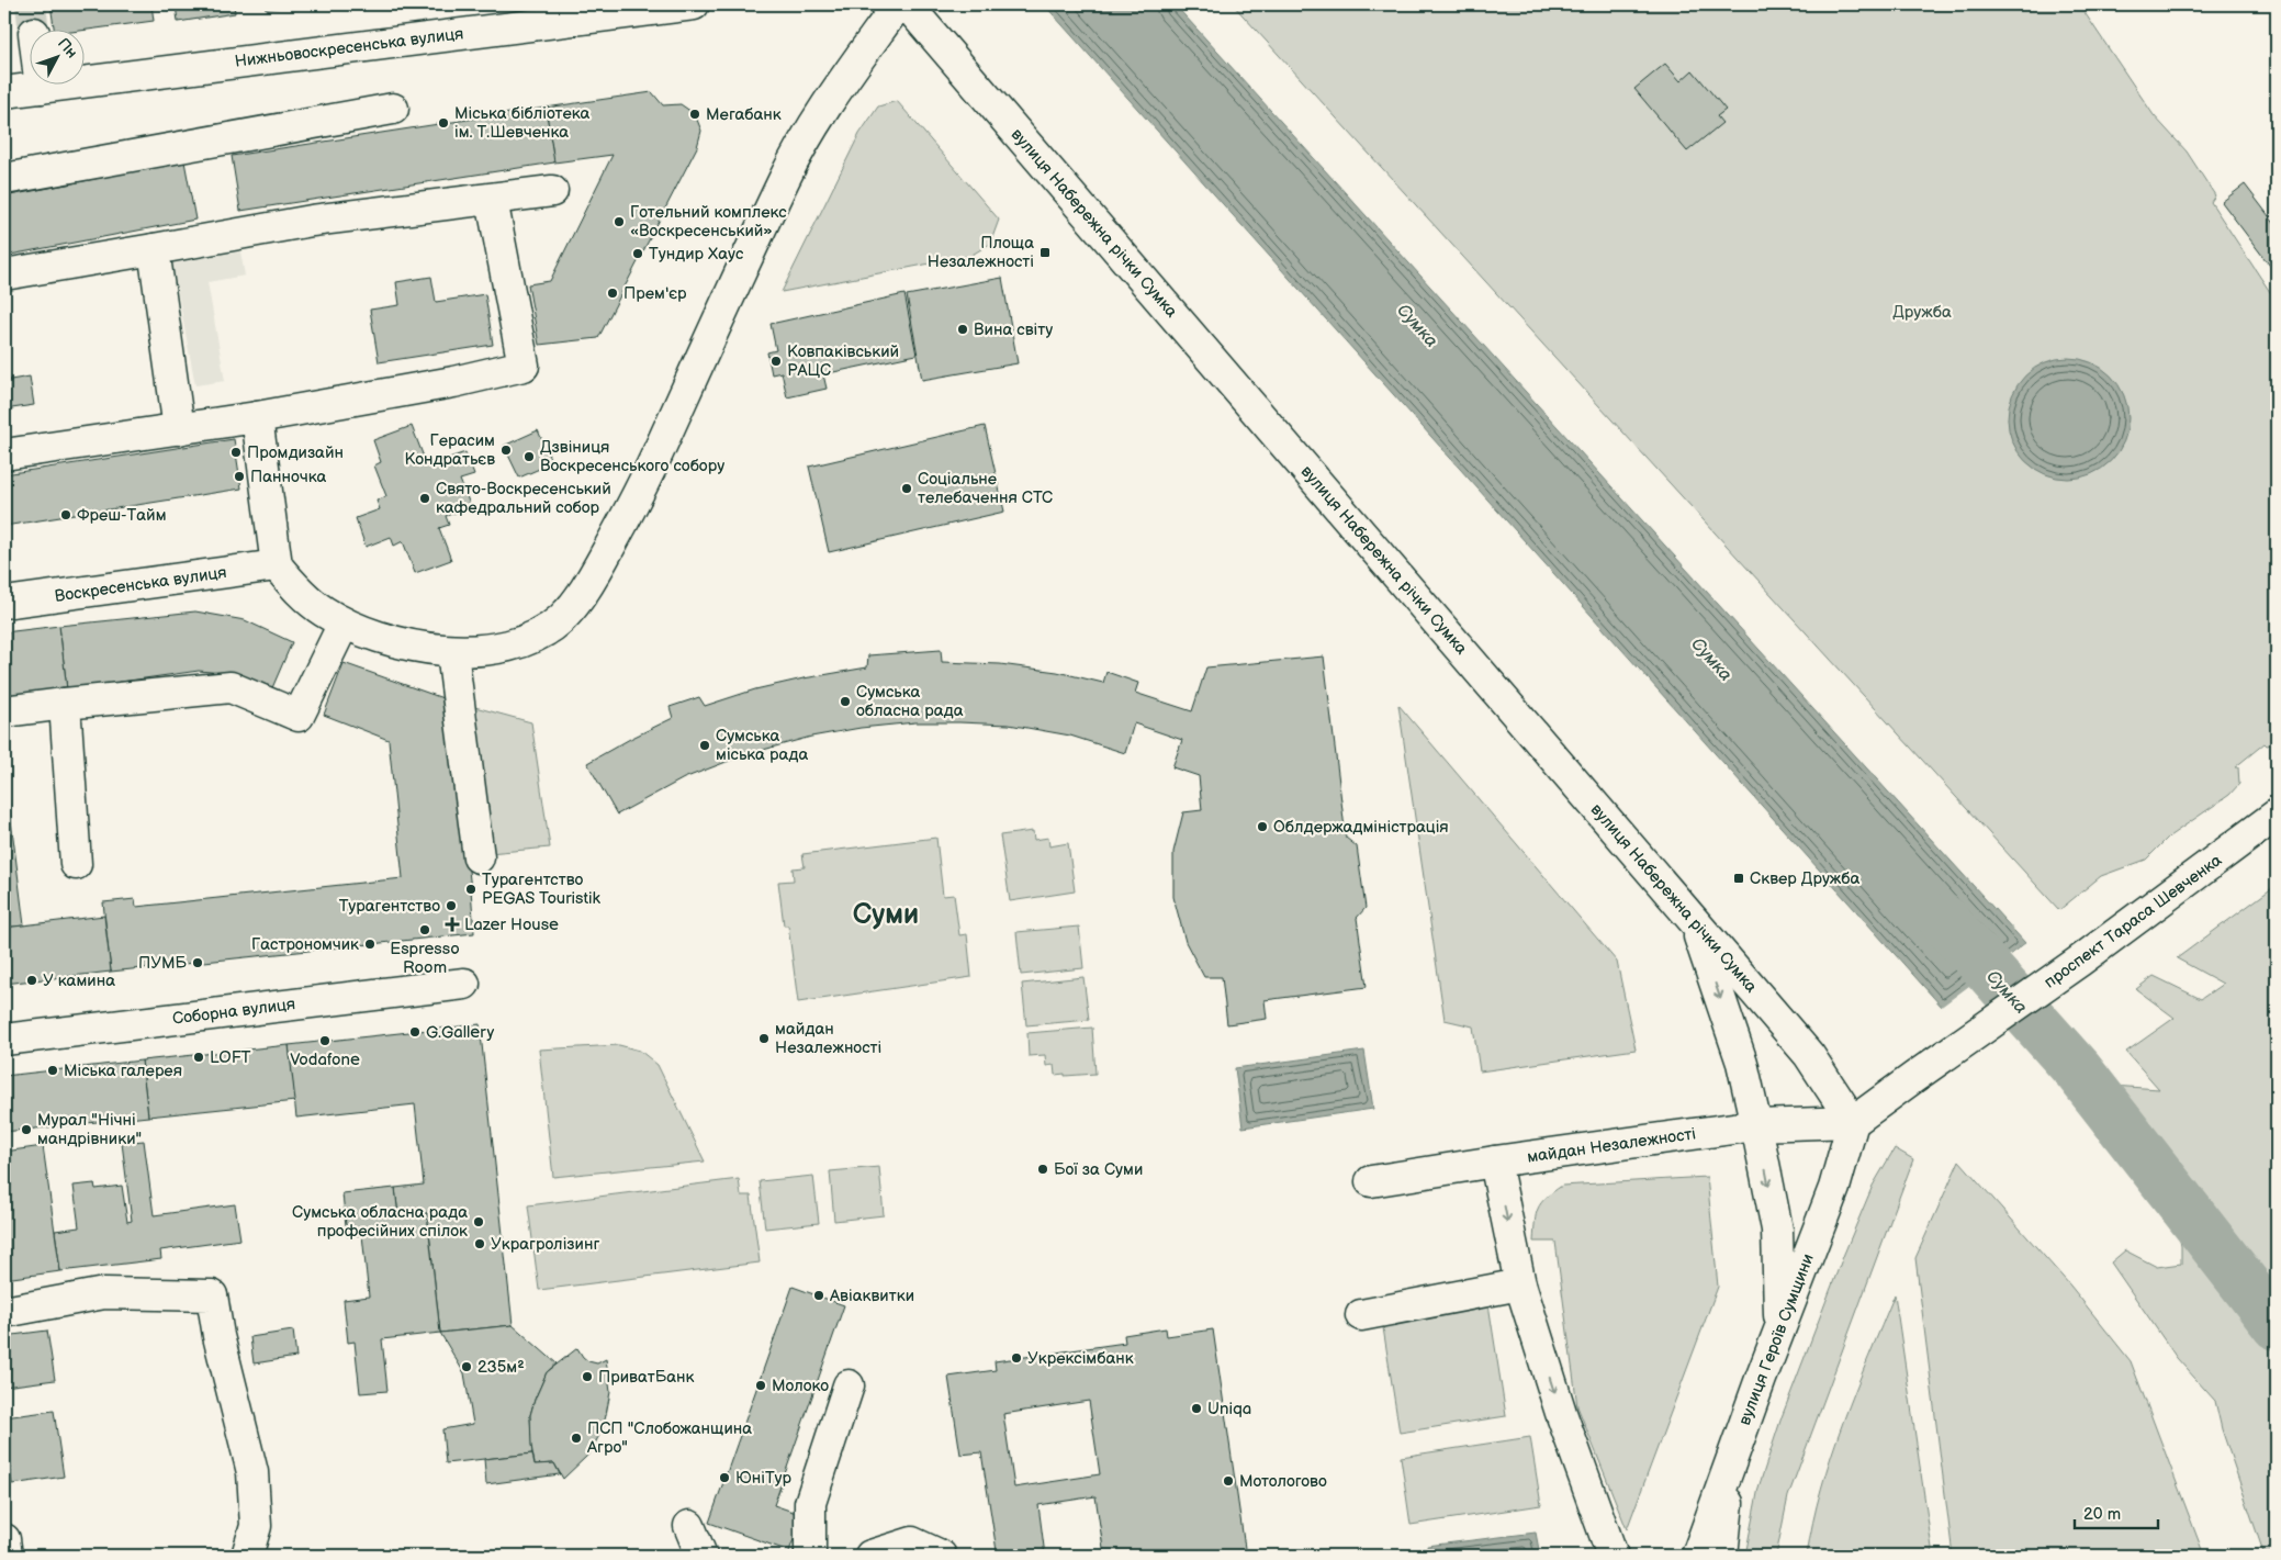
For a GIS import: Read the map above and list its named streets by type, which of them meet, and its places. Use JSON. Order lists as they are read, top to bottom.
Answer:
{
  "streets": {
    "street": [
      "Нижньовоскресенська вулиця",
      "вулиця Набережна річки Сумка",
      "Воскресенська вулиця",
      "проспект Тараса Шевченка",
      "Соборна вулиця",
      "майдан Незалежності",
      "вулиця Героїв Сумщини"
    ]
  },
  "crossings": [
    ["вулиця Набережна річки Сумка", "проспект Тараса Шевченка"],
    ["вулиця Набережна річки Сумка", "майдан Незалежності"],
    ["вулиця Набережна річки Сумка", "вулиця Героїв Сумщини"],
    ["проспект Тараса Шевченка", "майдан Незалежності"],
    ["проспект Тараса Шевченка", "вулиця Героїв Сумщини"],
    ["майдан Незалежності", "вулиця Героїв Сумщини"]
  ],
  "districts": ["Суми"],
  "water": ["Сумка"],
  "parks": ["Дружба"],
  "places": {
    "other": [
      "Мегабанк",
      "Міська бібліотека ім. Т.Шевченка",
      "Готельний комплекс «Воскресенський»",
      "Тундир Хаус",
      "Прем'єр",
      "Вина світу",
      "Ковпаківський РАЦС",
      "Герасим Кондратьєв",
      "Промдизайн",
      "Дзвіниця Воскресенського собору",
      "Панночка",
      "Соціальне телебачення СТС",
      "Свято-Воскресенський кафедральний собор",
      "Фреш-Тайм",
      "Сумська обласна рада",
      "Сумська міська рада",
      "Облдержадміністрація",
      "Турагентство PEGAS Touristik",
      "Турагентство",
      "Espresso Room",
      "Гастрономчик",
      "ПУМБ",
      "У камина",
      "G.Gallery",
      "майдан Незалежності",
      "Vodafone",
      "LOFT",
      "Міська галерея",
      "Мурал \"Нічні мандрівники\"",
      "Бої за Суми",
      "Сумська обласна рада професійних спілок",
      "Украгролізинг",
      "Авіаквитки",
      "Укрексімбанк",
      "235м²",
      "ПриватБанк",
      "Молоко",
      "Uniqa",
      "ПСП \"Слобожанщина Агро\"",
      "ЮніТур",
      "Мотологово"
    ],
    "transit": ["Площа Незалежності", "Сквер Дружба"],
    "health": ["Lazer House"]
  },
  "scale_bar": "20 m",
  "north": "top right"
}
